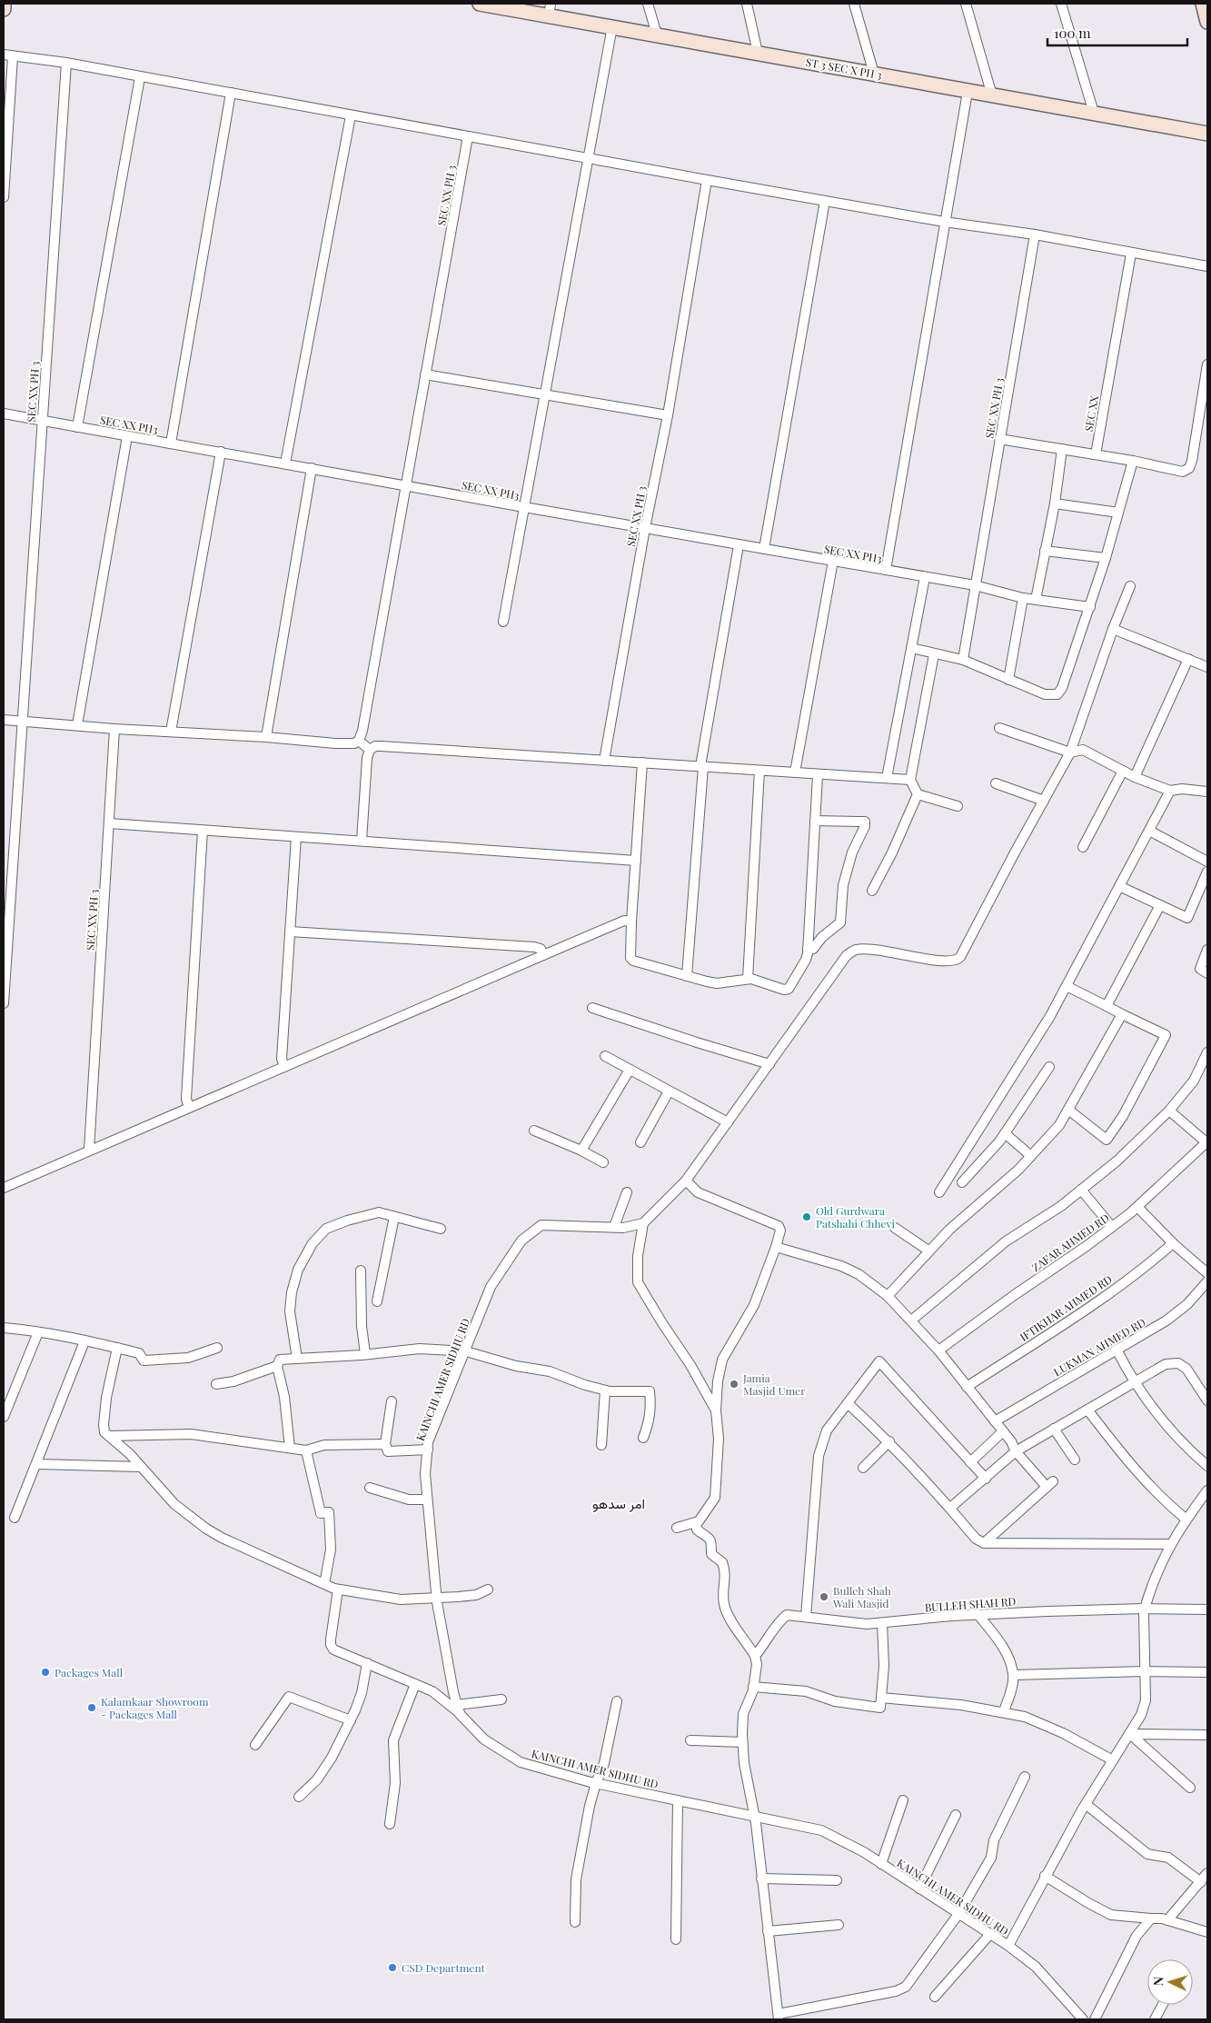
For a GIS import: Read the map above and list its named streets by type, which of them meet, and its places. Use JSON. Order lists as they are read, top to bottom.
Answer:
{
  "streets": {
    "main road": ["ST 3 SEC X PH 3"],
    "street": [
      "SEC XX PH 3",
      "SEC XX",
      "SEC XX PH3",
      "ZAFAR AHMED RD",
      "IFTIKHAR AHMED RD",
      "LUKMAN AHMED RD",
      "KAINCHI AMER SIDHU RD",
      "BULLEH SHAH RD"
    ]
  },
  "crossings": [
    ["SEC XX PH 3", "SEC XX PH3"]
  ],
  "districts": ["امر سدھو"],
  "places": [
    "Old Gurdwara Patshahi Chhevi",
    "Jamia Masjid Umer",
    "Bulleh Shah Wali Masjid",
    "Packages Mall",
    "Kalamkaar Showroom - Packages Mall",
    "CSD Department"
  ],
  "scale_bar": "100 m",
  "north": "left"
}
